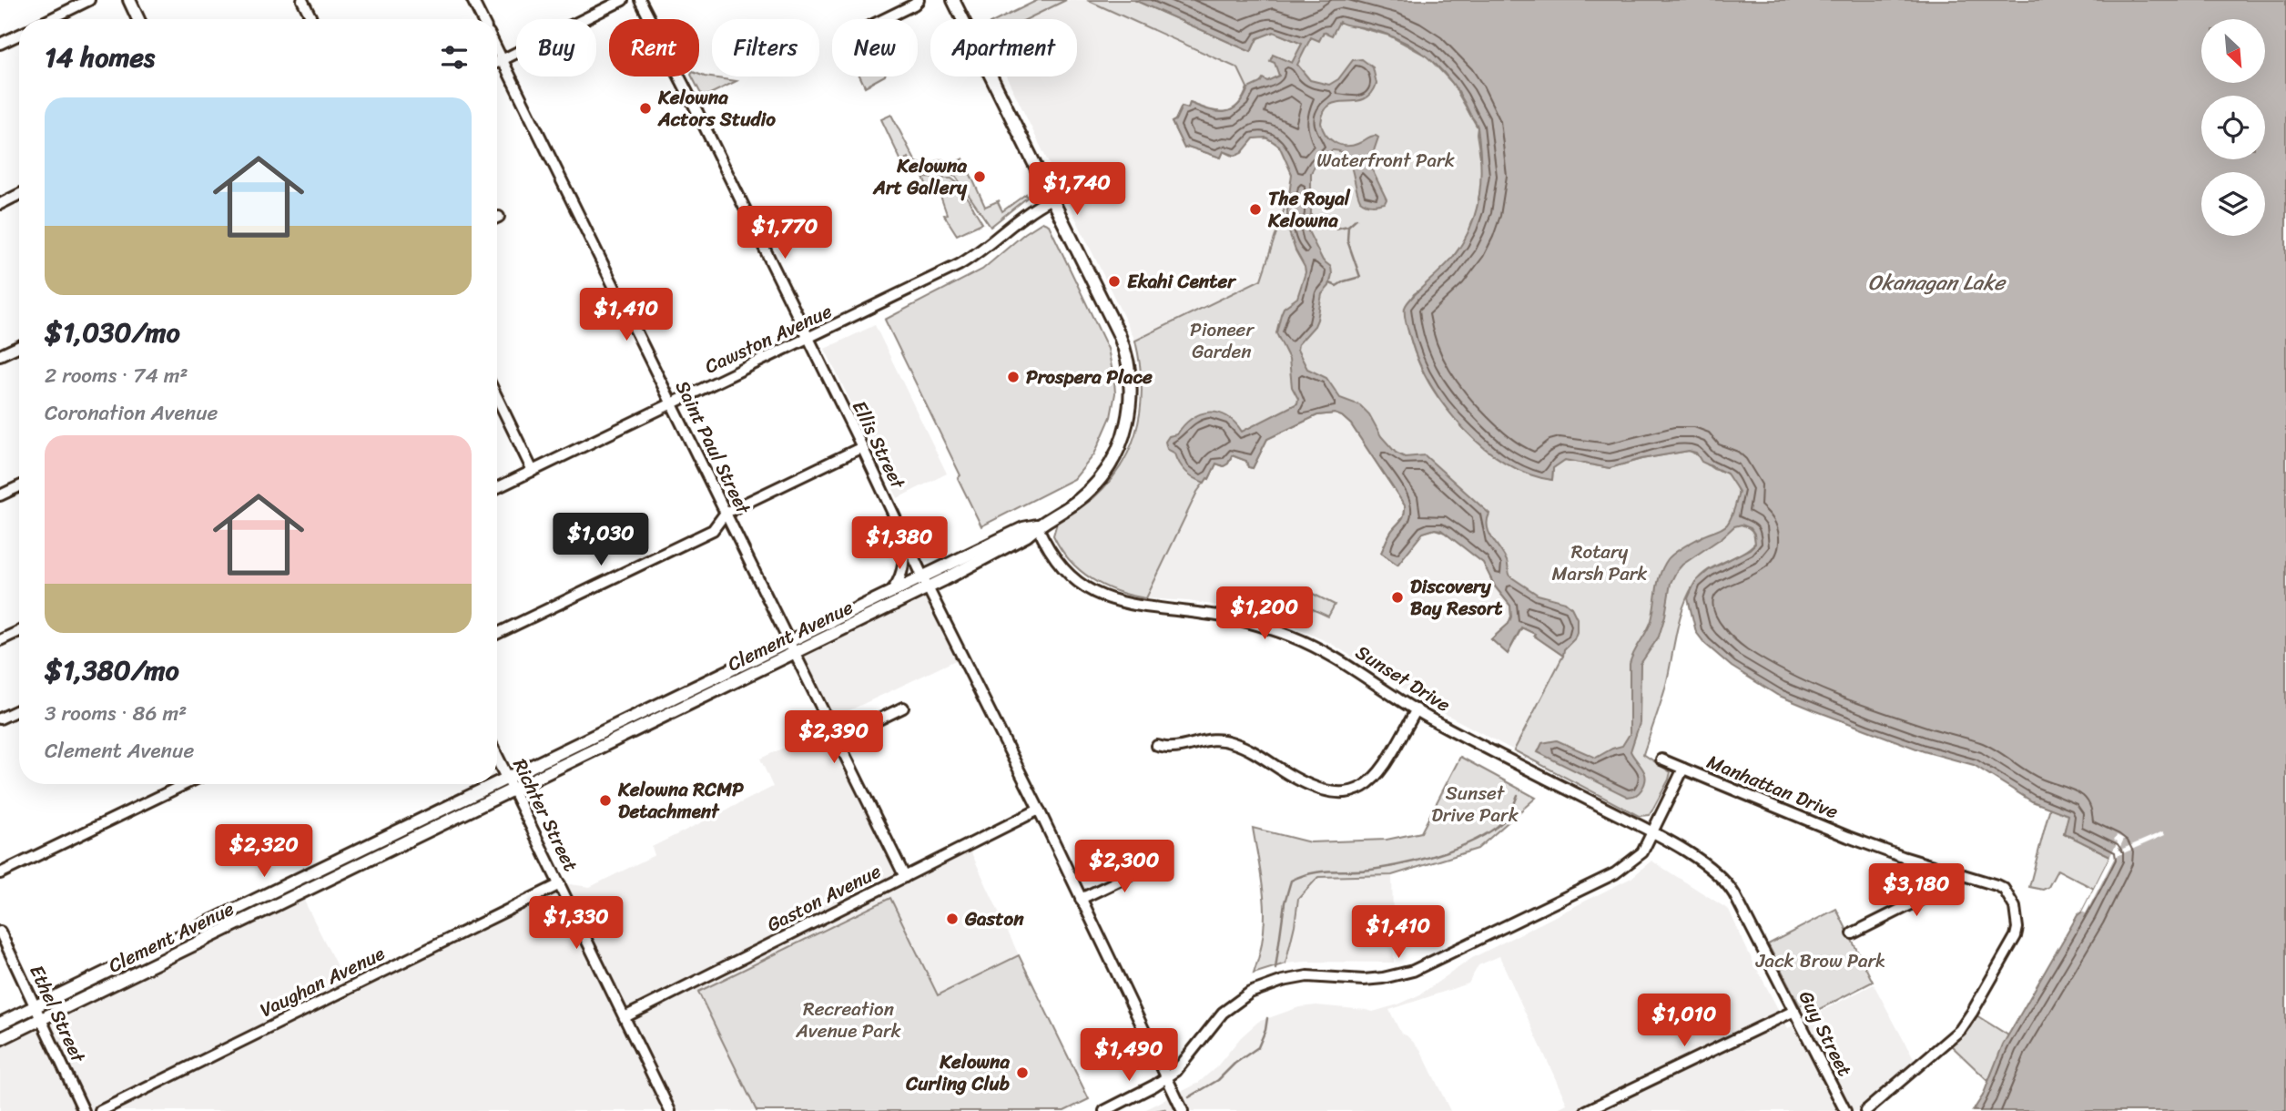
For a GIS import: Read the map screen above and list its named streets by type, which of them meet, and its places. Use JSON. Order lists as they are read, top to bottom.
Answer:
{
  "streets": {
    "main road": ["Clement Avenue", "Richter Street"],
    "street": [
      "Cawston Avenue",
      "Ellis Street",
      "Saint Paul Street",
      "Sunset Drive",
      "Manhattan Drive",
      "Gaston Avenue",
      "Vaughan Avenue",
      "Ethel Street",
      "Guy Street"
    ]
  },
  "crossings": [
    ["Cawston Avenue", "Ellis Street"],
    ["Cawston Avenue", "Saint Paul Street"],
    ["Cawston Avenue", "Clement Avenue"],
    ["Ellis Street", "Clement Avenue"],
    ["Ellis Street", "Manhattan Drive"],
    ["Ellis Street", "Gaston Avenue"],
    ["Saint Paul Street", "Clement Avenue"],
    ["Saint Paul Street", "Gaston Avenue"],
    ["Clement Avenue", "Sunset Drive"],
    ["Clement Avenue", "Richter Street"],
    ["Clement Avenue", "Ethel Street"],
    ["Sunset Drive", "Manhattan Drive"],
    ["Sunset Drive", "Guy Street"],
    ["Manhattan Drive", "Guy Street"],
    ["Richter Street", "Gaston Avenue"],
    ["Richter Street", "Vaughan Avenue"]
  ],
  "water": ["Okanagan Lake"],
  "parks": [
    "Waterfront Park",
    "Pioneer Garden",
    "Rotary Marsh Park",
    "Sunset Drive Park",
    "Jack Brow Park",
    "Recreation Avenue Park"
  ],
  "places": [
    "Kelowna Actors Studio",
    "Kelowna Art Gallery",
    "The Royal Kelowna",
    "Ekahi Center",
    "Prospera Place",
    "Discovery Bay Resort",
    "Kelowna RCMP Detachment",
    "Gaston",
    "Kelowna Curling Club"
  ],
  "north": "bottom right",
  "page": {
    "chip": [
      "Buy",
      "Rent",
      "Filters",
      "New",
      "Apartment"
    ],
    "heading": "14 homes",
    "list": [
      {
        "name": "$1,030/mo",
        "note": "2 rooms · 74 m² · Coronation Avenue"
      },
      {
        "name": "$1,380/mo",
        "note": "3 rooms · 86 m² · Clement Avenue"
      }
    ],
    "price": [
      "$1,740",
      "$1,770",
      "$1,410",
      "$1,030",
      "$1,380",
      "$1,200",
      "$2,390",
      "$2,320",
      "$2,300",
      "$3,180",
      "$1,330",
      "$1,410",
      "$1,010",
      "$1,490"
    ]
  }
}
